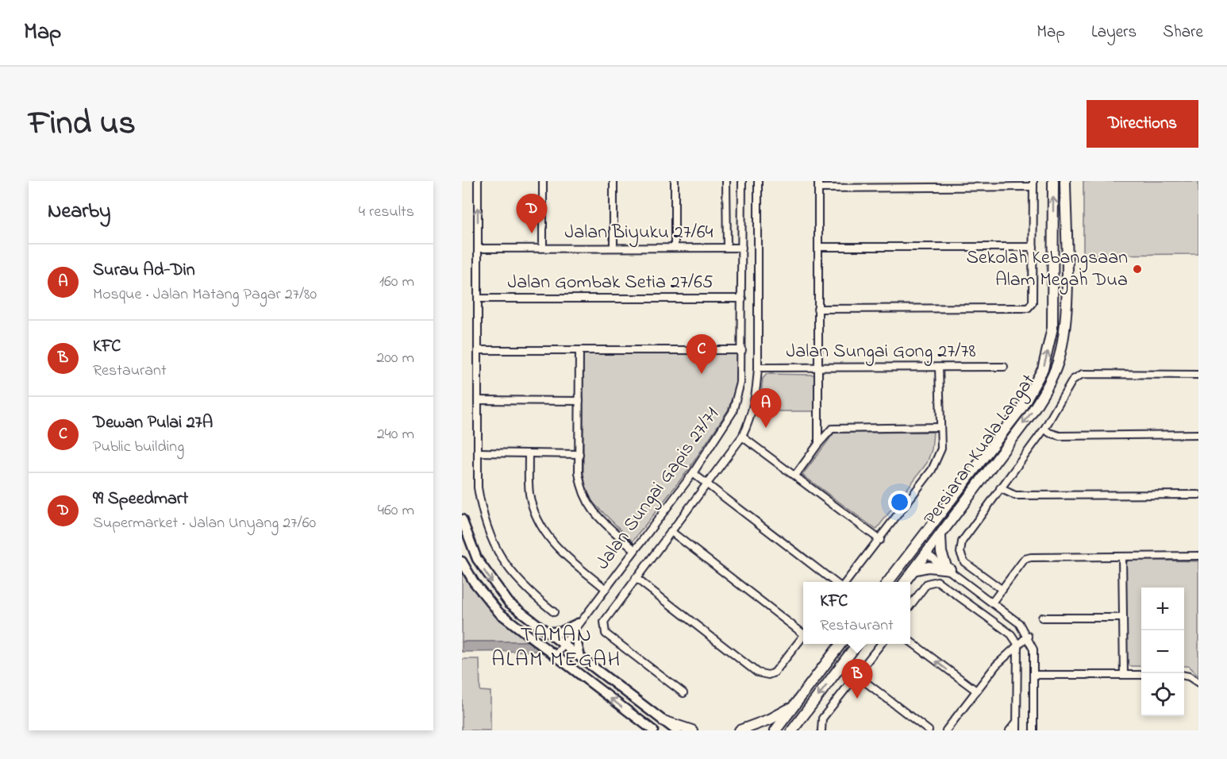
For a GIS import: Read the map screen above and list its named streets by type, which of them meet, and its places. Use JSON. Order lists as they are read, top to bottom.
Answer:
{
  "streets": {
    "main road": ["Persiaran Kuala Langat"],
    "street": [
      "Jalan Biyuku 27/64",
      "Jalan Gombak Setia 27/65",
      "Jalan Sungai Gong 27/78",
      "Jalan Sungai Gapis 27/71"
    ]
  },
  "crossings": [
    ["Jalan Biyuku 27/64", "Jalan Sungai Gapis 27/71"],
    ["Jalan Gombak Setia 27/65", "Jalan Sungai Gapis 27/71"]
  ],
  "districts": ["TAMAN ALAM MEGAH"],
  "places": ["Sekolah Kebangsaan Alam Megah Dua"],
  "page": {
    "header": "Map",
    "nav": ["Map", "Layers", "Share"],
    "title": "Find us",
    "buttons": "Directions",
    "heading": ["Nearby", "4 results"],
    "pins": [
      "D",
      "C",
      "A",
      "B"
    ],
    "list": [
      {
        "mark": "A",
        "name": "Surau Ad-Din",
        "note": "Mosque · Jalan Matang Pagar 27/80",
        "value": "160 m"
      },
      {
        "mark": "B",
        "name": "KFC",
        "note": "Restaurant",
        "value": "200 m"
      },
      {
        "mark": "C",
        "name": "Dewan Pulai 27A",
        "note": "Public building",
        "value": "240 m"
      },
      {
        "mark": "D",
        "name": "99 Speedmart",
        "note": "Supermarket · Jalan Unyang 27/60",
        "value": "460 m"
      }
    ],
    "popup": ["KFC", "Restaurant"],
    "map_buttons": ["+", "−"]
  }
}
